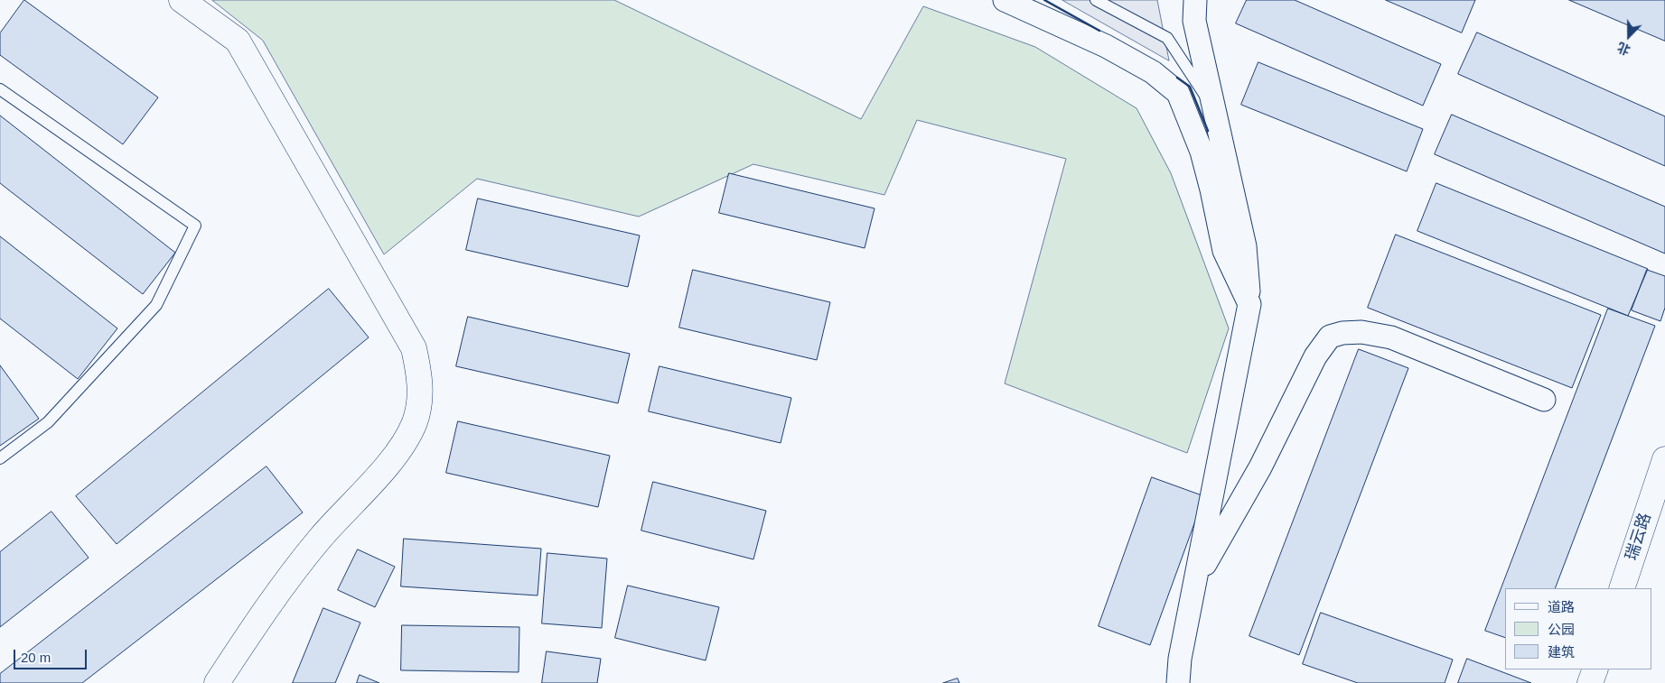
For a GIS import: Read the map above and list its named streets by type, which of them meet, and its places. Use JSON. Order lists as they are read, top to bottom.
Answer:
{
  "streets": {
    "street": ["瑞云路"]
  },
  "legend": ["道路", "公园", "建筑"],
  "scale_bar": "20 m",
  "north": "bottom"
}
